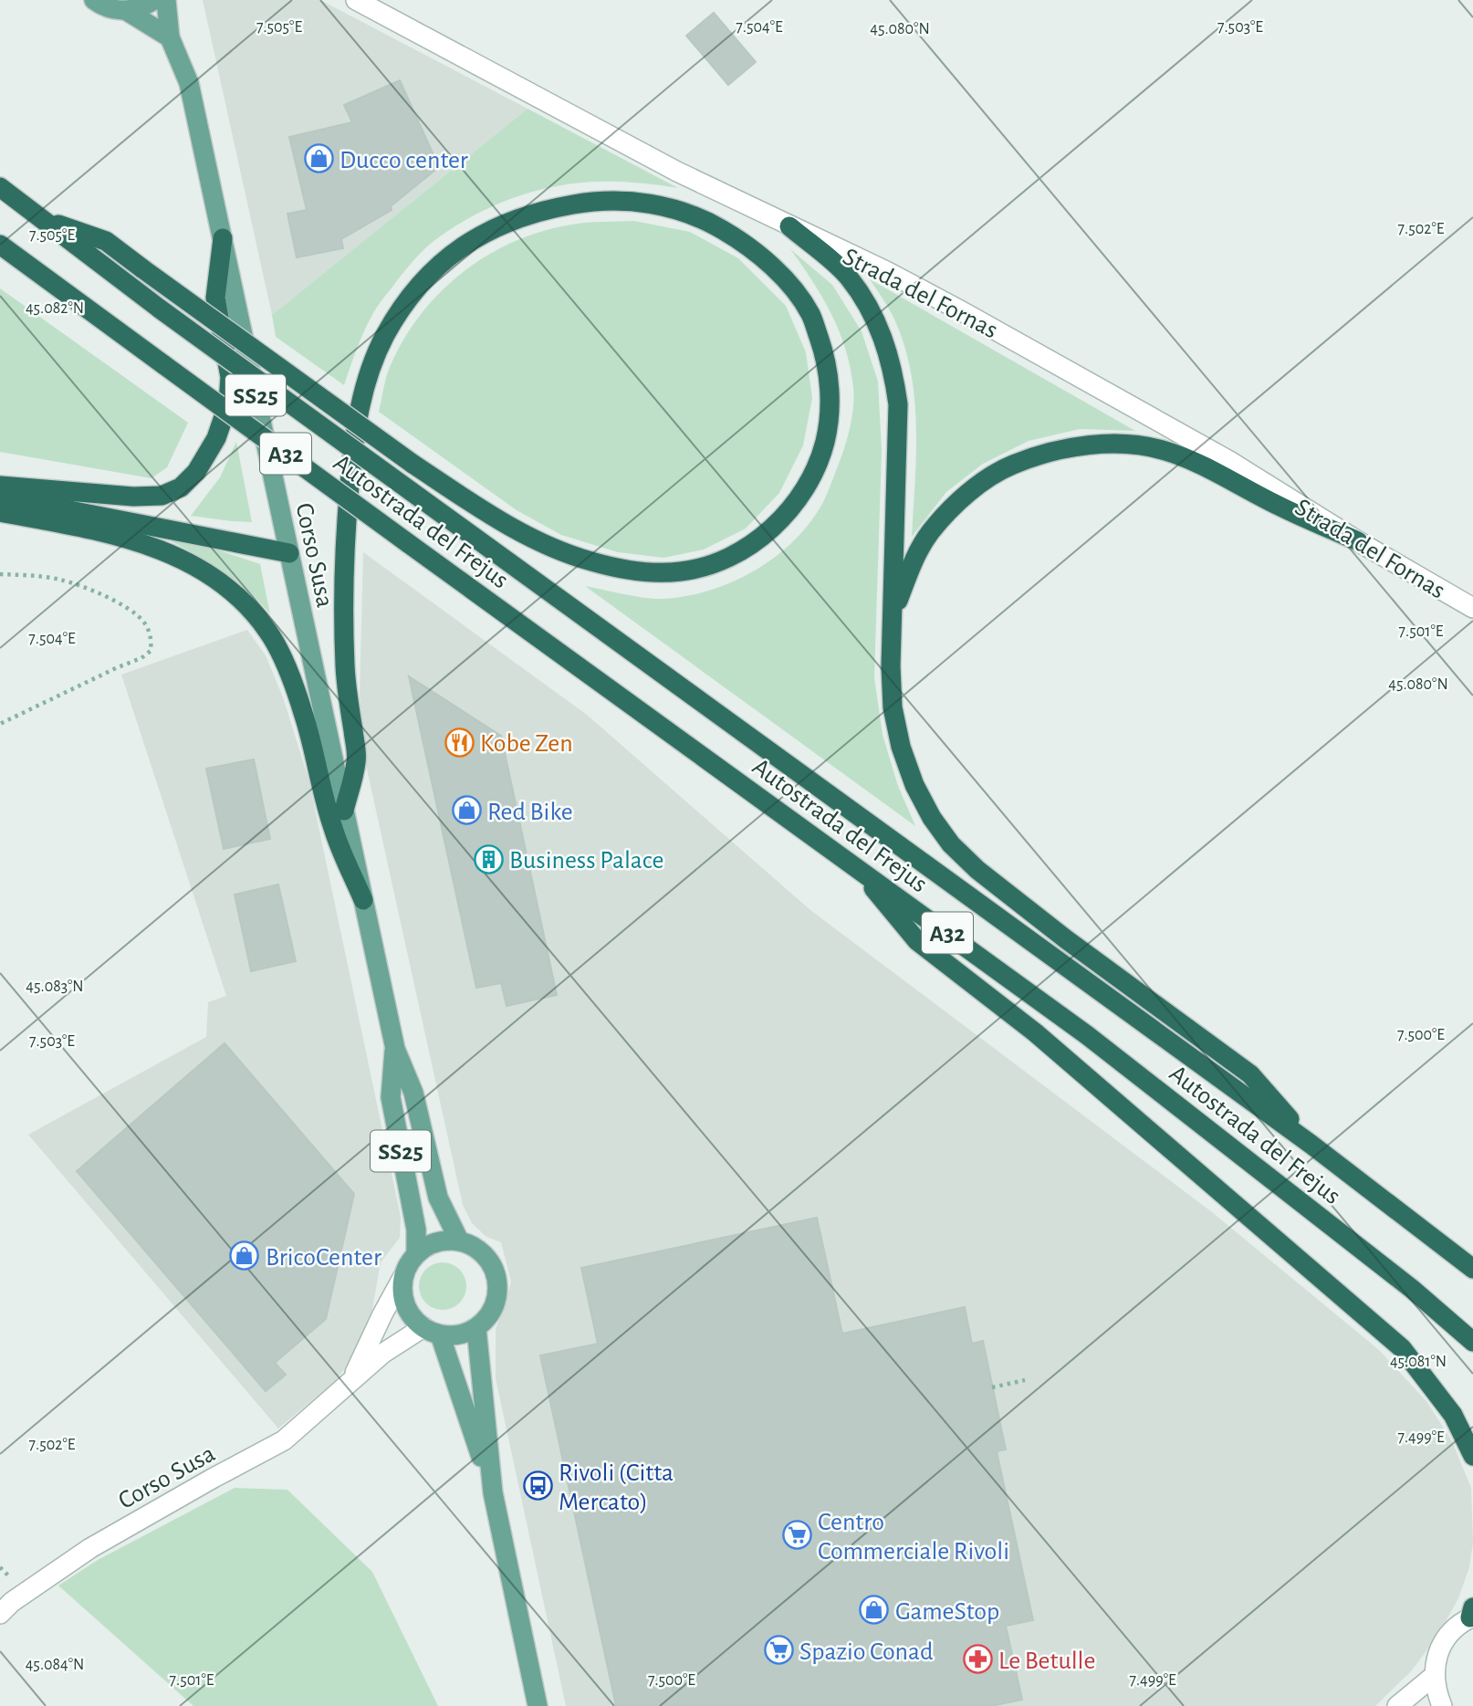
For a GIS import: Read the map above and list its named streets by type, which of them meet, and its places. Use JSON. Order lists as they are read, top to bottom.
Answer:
{
  "streets": {
    "highway": ["A32", "Autostrada del Frejus"],
    "main road": ["SS25", "Corso Susa"],
    "street": ["Strada del Fornas"]
  },
  "places": {
    "shop": [
      "Ducco center",
      "Red Bike",
      "BricoCenter",
      "GameStop"
    ],
    "restaurant": ["Kobe Zen"],
    "building": ["Business Palace"],
    "bus stop": ["Rivoli (Citta Mercato)"],
    "supermarket": ["Centro Commerciale Rivoli", "Spazio Conad"],
    "pharmacy": ["Le Betulle"]
  },
  "coordinates": [
    "7.505°E",
    "7.504°E",
    "7.503°E",
    "45.080°N",
    "7.502°E",
    "45.082°N",
    "7.501°E",
    "45.083°N",
    "7.500°E",
    "45.081°N",
    "7.499°E",
    "45.084°N"
  ]
}
